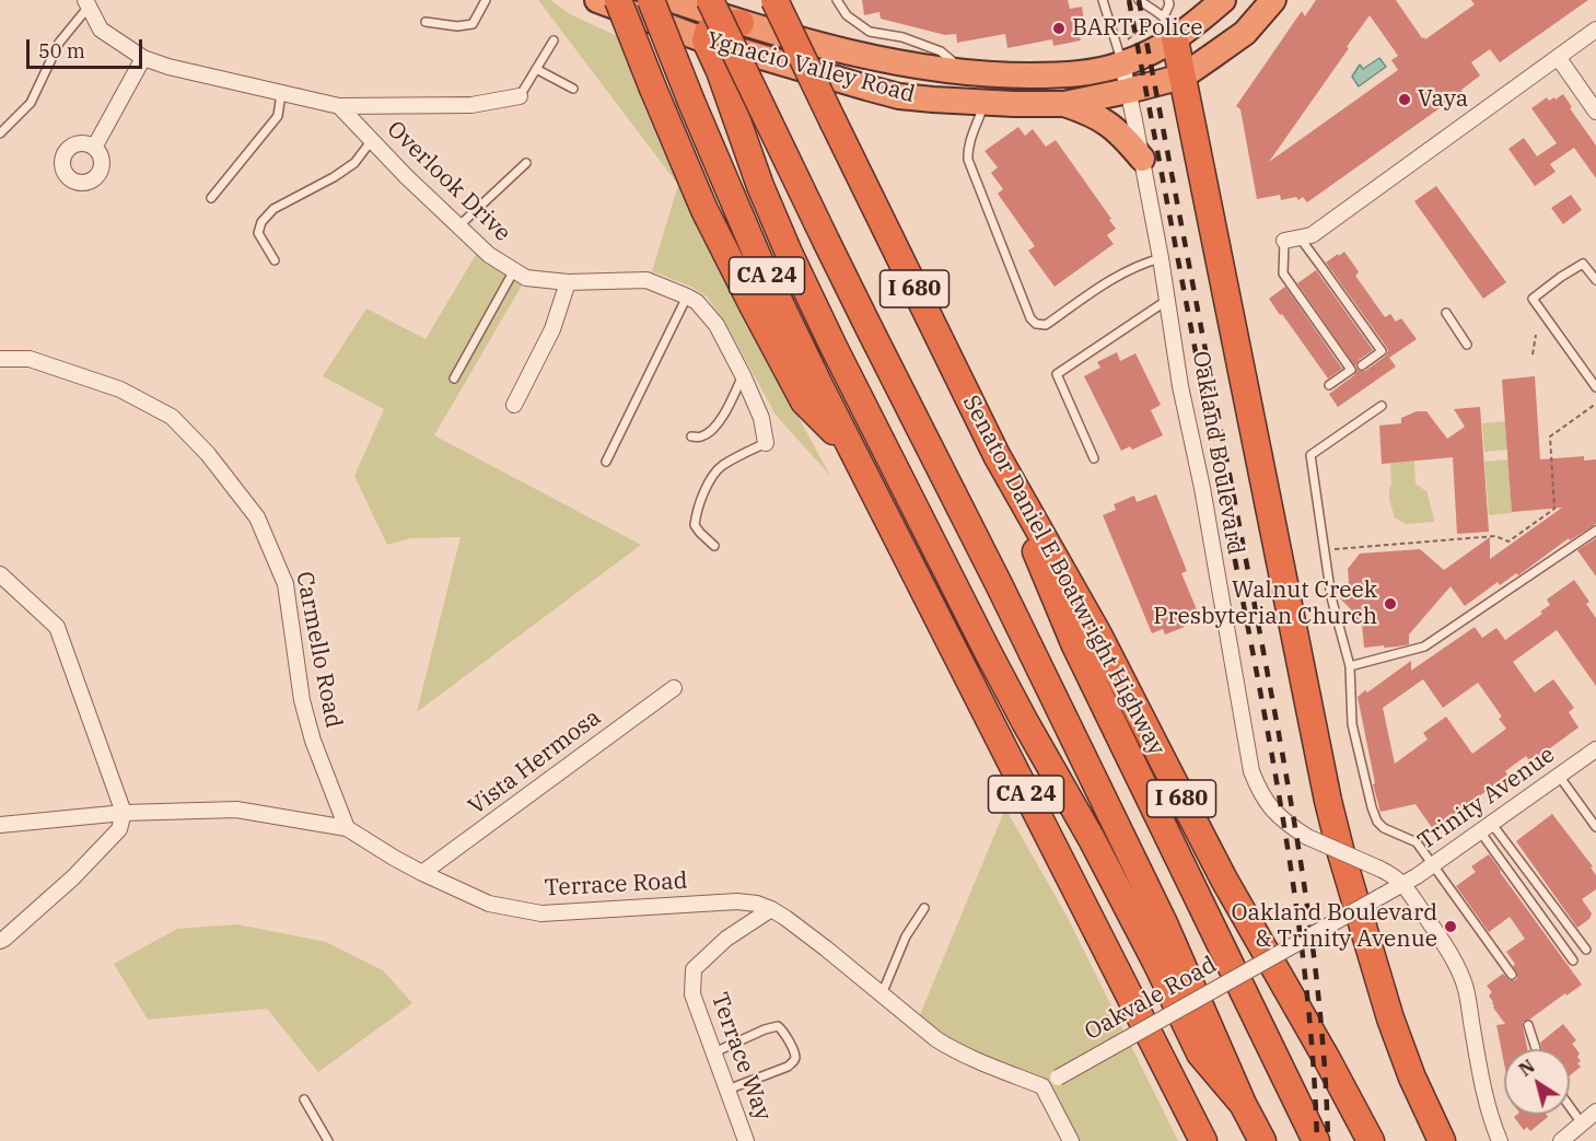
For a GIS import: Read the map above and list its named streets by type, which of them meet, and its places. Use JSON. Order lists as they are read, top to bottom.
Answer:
{
  "streets": {
    "highway": [
      "Ygnacio Valley Road",
      "CA 24",
      "I 680",
      "Senator Daniel E Boatwright Highway"
    ],
    "street": [
      "Overlook Drive",
      "Oakland Boulevard",
      "Carmello Road",
      "Vista Hermosa",
      "Trinity Avenue",
      "Terrace Road",
      "Oakvale Road",
      "Terrace Way"
    ]
  },
  "crossings": [
    ["Ygnacio Valley Road", "Oakland Boulevard"],
    ["Oakland Boulevard", "Trinity Avenue"],
    ["Oakland Boulevard", "Oakvale Road"],
    ["Carmello Road", "Terrace Road"],
    ["Vista Hermosa", "Terrace Road"],
    ["Trinity Avenue", "Oakvale Road"],
    ["Terrace Road", "Oakvale Road"],
    ["Terrace Road", "Terrace Way"]
  ],
  "places": [
    "BART Police",
    "Vaya",
    "Walnut Creek Presbyterian Church",
    "Oakland Boulevard & Trinity Avenue"
  ],
  "scale_bar": "50 m",
  "north": "top left"
}
